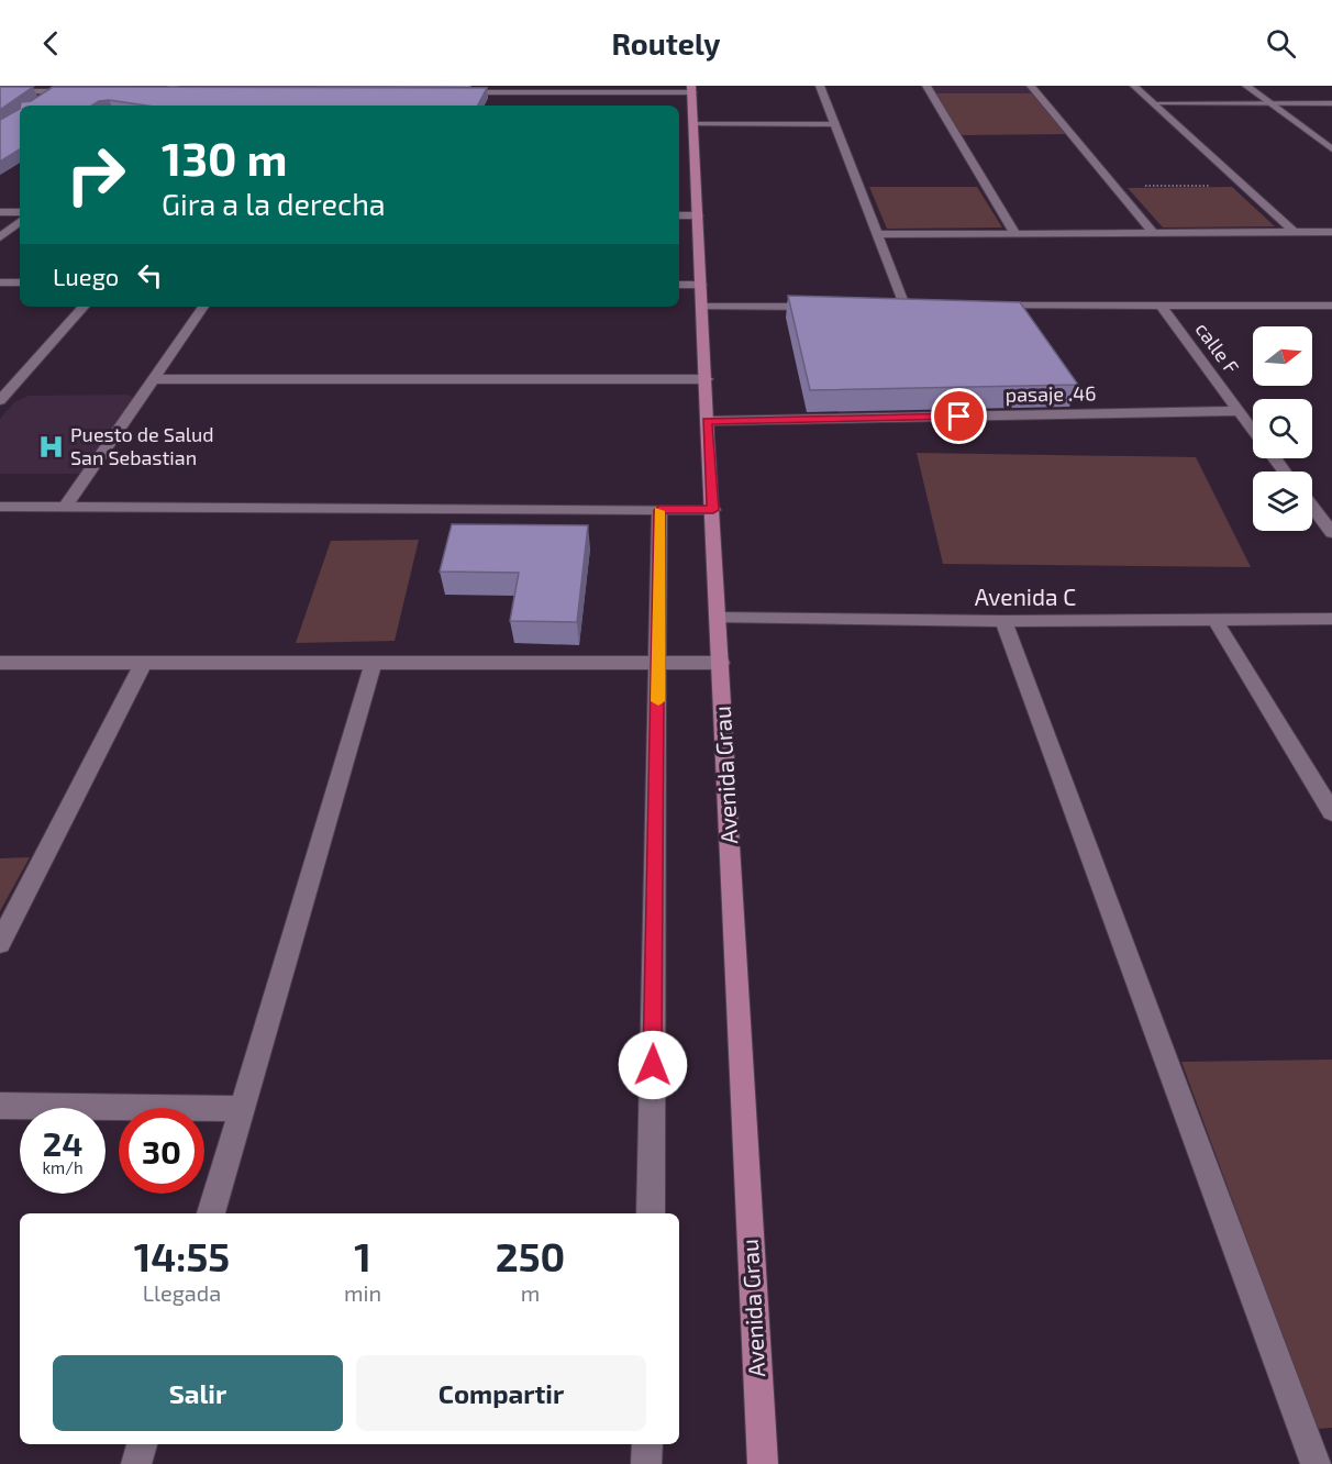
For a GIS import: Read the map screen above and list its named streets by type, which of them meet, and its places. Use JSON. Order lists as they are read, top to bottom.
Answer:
{
  "streets": {
    "main road": ["Avenida Grau"],
    "street": ["calle F", "pasaje .46", "Avenida C"]
  },
  "crossings": [
    ["calle F", "pasaje .46"],
    ["pasaje .46", "Avenida Grau"],
    ["Avenida C", "Avenida Grau"]
  ],
  "places": {
    "hospital": ["Puesto de Salud San Sebastian"]
  },
  "north": "right",
  "page": {
    "header": "Routely",
    "turn": ["130 m", "Gira a la derecha"],
    "then": "Luego",
    "speed": "24 km/h",
    "limit": "30",
    "eta": [
      "14:55",
      "Llegada",
      "1",
      "min",
      "250",
      "m"
    ],
    "buttons": ["Salir", "Compartir"]
  }
}
